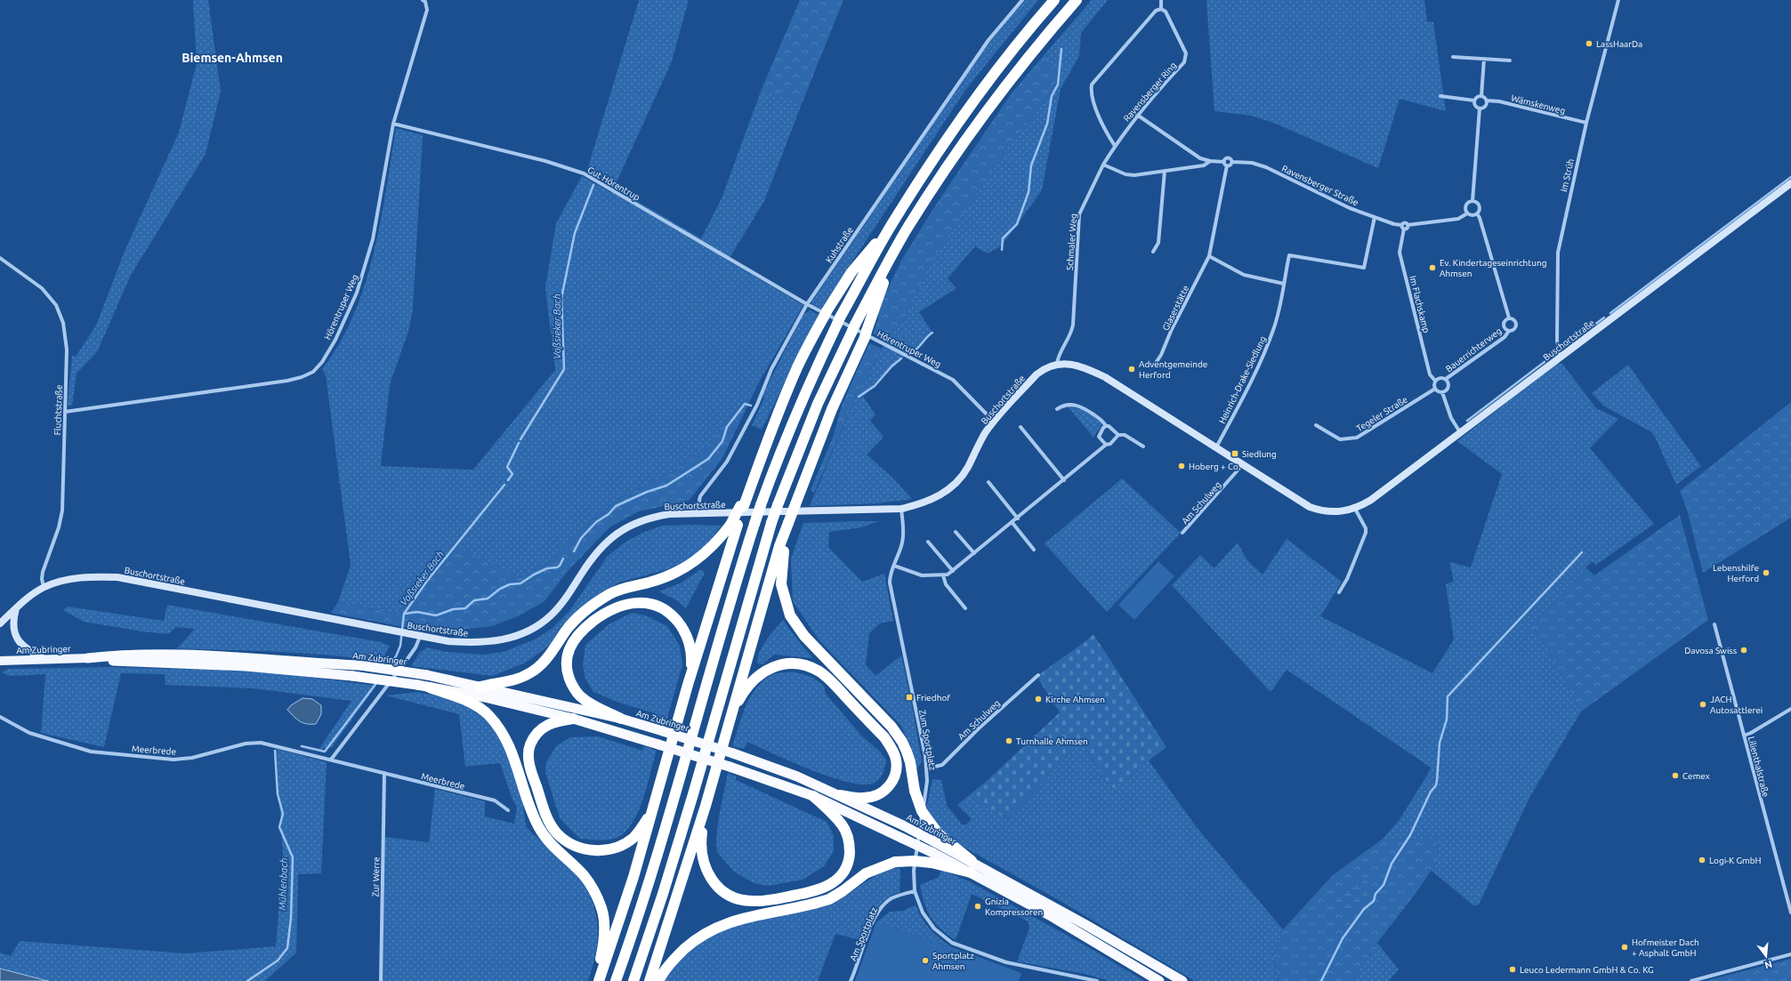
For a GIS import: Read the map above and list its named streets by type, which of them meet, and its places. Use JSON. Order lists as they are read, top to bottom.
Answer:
{
  "streets": {
    "highway": ["Am Zubringer"],
    "main road": ["Buschortstraße"],
    "street": [
      "Ravensberger Ring",
      "Wämskenweg",
      "Im Strüh",
      "Gut Hörentrup",
      "Ravensberger Straße",
      "Schmaler Weg",
      "Kuhstraße",
      "Im Flachskamp",
      "Hörentruper Weg",
      "Glaserstätte",
      "Bauerrichterweg",
      "Heinrich-Drake-Siedlung",
      "Fluchtstraße",
      "Tegeler Straße",
      "Am Schulweg",
      "Zum Sportplatz",
      "Meerbrede",
      "Lilienthalstraße",
      "Zur Werre",
      "Am Sportplatz"
    ]
  },
  "crossings": [
    ["Ravensberger Ring", "Ravensberger Straße"],
    ["Ravensberger Ring", "Schmaler Weg"],
    ["Wämskenweg", "Im Strüh"],
    ["Im Strüh", "Buschortstraße"],
    ["Gut Hörentrup", "Kuhstraße"],
    ["Gut Hörentrup", "Hörentruper Weg"],
    ["Ravensberger Straße", "Im Flachskamp"],
    ["Ravensberger Straße", "Bauerrichterweg"],
    ["Ravensberger Straße", "Heinrich-Drake-Siedlung"],
    ["Schmaler Weg", "Buschortstraße"],
    ["Kuhstraße", "Hörentruper Weg"],
    ["Kuhstraße", "Buschortstraße"],
    ["Im Flachskamp", "Bauerrichterweg"],
    ["Im Flachskamp", "Tegeler Straße"],
    ["Hörentruper Weg", "Buschortstraße"],
    ["Hörentruper Weg", "Fluchtstraße"],
    ["Buschortstraße", "Heinrich-Drake-Siedlung"],
    ["Buschortstraße", "Fluchtstraße"],
    ["Buschortstraße", "Am Schulweg"],
    ["Buschortstraße", "Zum Sportplatz"],
    ["Bauerrichterweg", "Tegeler Straße"],
    ["Am Schulweg", "Zum Sportplatz"],
    ["Zum Sportplatz", "Am Sportplatz"],
    ["Meerbrede", "Zur Werre"]
  ],
  "districts": ["Biemsen-Ahmsen"],
  "water": ["Voßsieker Bach", "Mühlenbach"],
  "places": {
    "other": [
      "LassHaarDa",
      "Ev. Kindertageseinrichtung Ahmsen",
      "Adventgemeinde Herford",
      "Hoberg + Co.",
      "Lebenshilfe Herford",
      "Davosa Swiss",
      "Kirche Ahmsen",
      "JACH Autosattlerei",
      "Turnhalle Ahmsen",
      "Cemex",
      "Logi-K GmbH",
      "Gnizia Kompressoren",
      "Hofmeister Dach + Asphalt GmbH",
      "Sportplatz Ahmsen",
      "Leuco Ledermann GmbH & Co. KG"
    ],
    "transit": ["Siedlung", "Friedhof"]
  },
  "north": "bottom"
}
